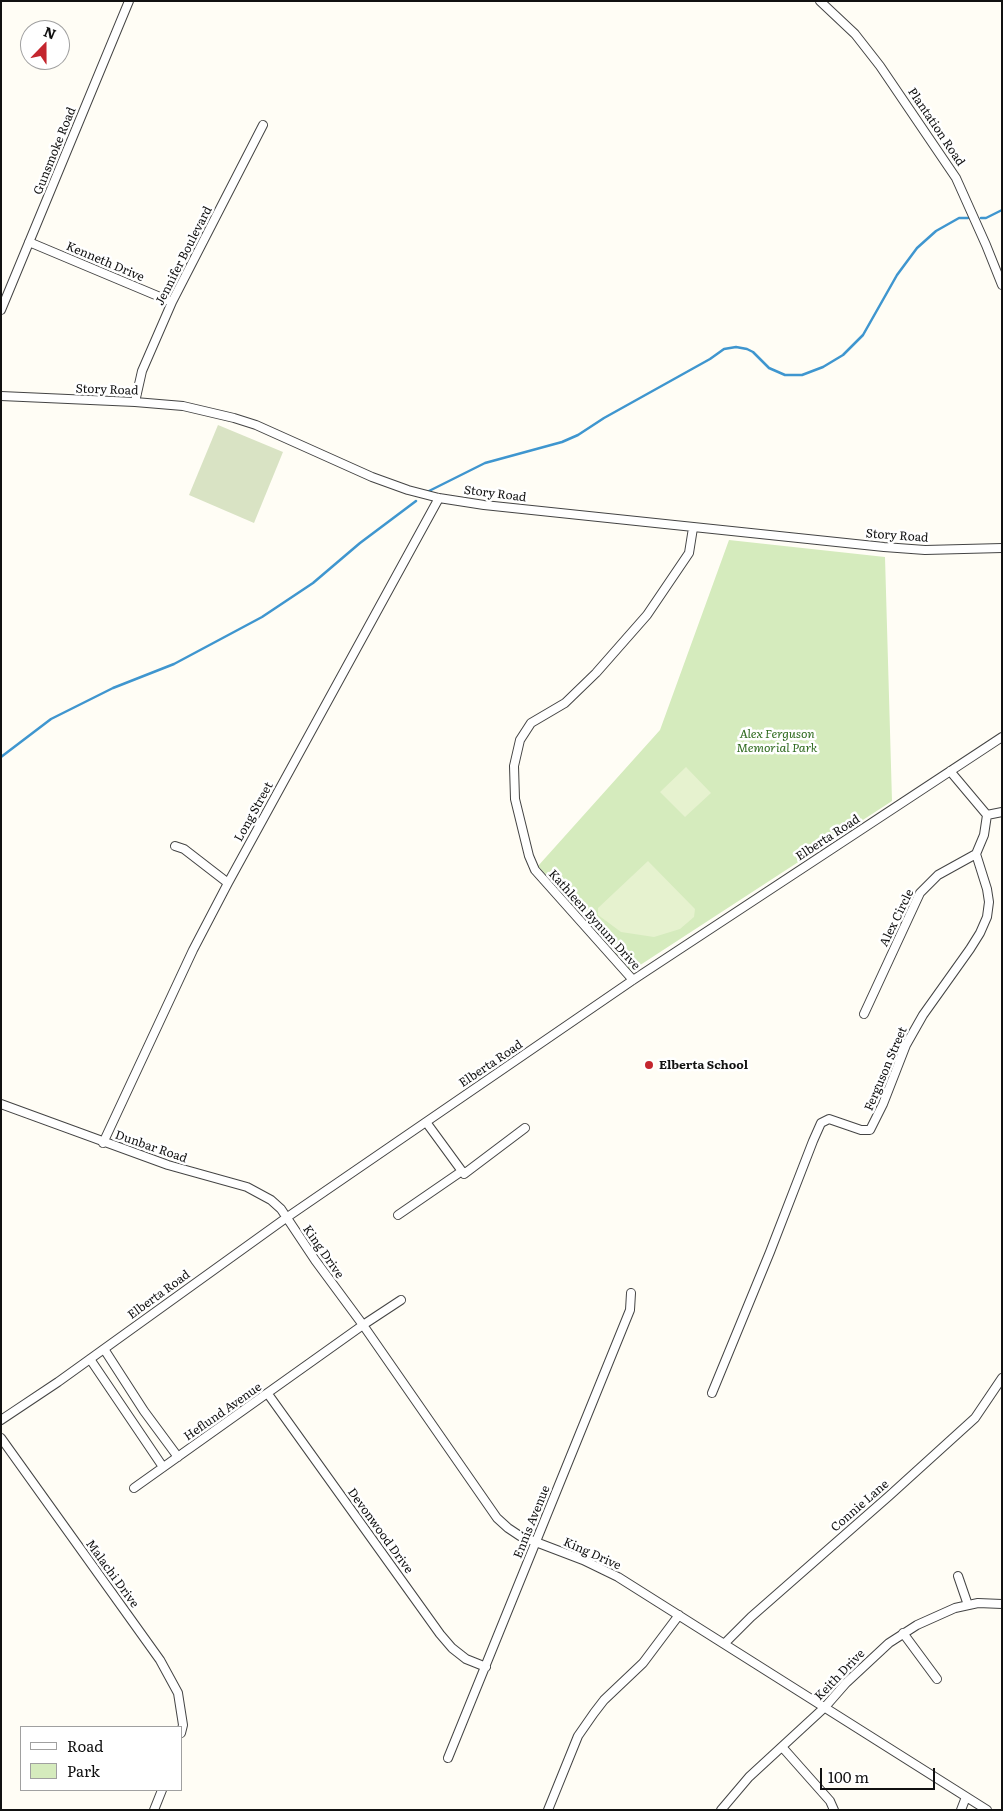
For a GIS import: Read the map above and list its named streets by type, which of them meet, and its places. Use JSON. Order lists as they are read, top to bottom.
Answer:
{
  "streets": {
    "street": [
      "Plantation Road",
      "Gunsmoke Road",
      "Jennifer Boulevard",
      "Kenneth Drive",
      "Story Road",
      "Long Street",
      "Elberta Road",
      "Alex Circle",
      "Kathleen Bynum Drive",
      "Ferguson Street",
      "Dunbar Road",
      "King Drive",
      "Heflund Avenue",
      "Connie Lane",
      "Ennis Avenue",
      "Devonwood Drive",
      "Malachi Drive",
      "Keith Drive"
    ]
  },
  "crossings": [
    ["Gunsmoke Road", "Kenneth Drive"],
    ["Jennifer Boulevard", "Kenneth Drive"],
    ["Jennifer Boulevard", "Story Road"],
    ["Story Road", "Long Street"],
    ["Story Road", "Kathleen Bynum Drive"],
    ["Long Street", "Dunbar Road"],
    ["Elberta Road", "Kathleen Bynum Drive"],
    ["Elberta Road", "Dunbar Road"],
    ["Elberta Road", "King Drive"],
    ["Elberta Road", "Heflund Avenue"],
    ["Alex Circle", "Ferguson Street"],
    ["Dunbar Road", "King Drive"],
    ["King Drive", "Heflund Avenue"],
    ["King Drive", "Connie Lane"],
    ["King Drive", "Ennis Avenue"],
    ["King Drive", "Keith Drive"],
    ["Heflund Avenue", "Devonwood Drive"],
    ["Ennis Avenue", "Devonwood Drive"]
  ],
  "parks": ["Alex Ferguson Memorial Park"],
  "places": ["Elberta School"],
  "legend": ["Road", "Park"],
  "scale_bar": "100 m",
  "north": "top"
}
